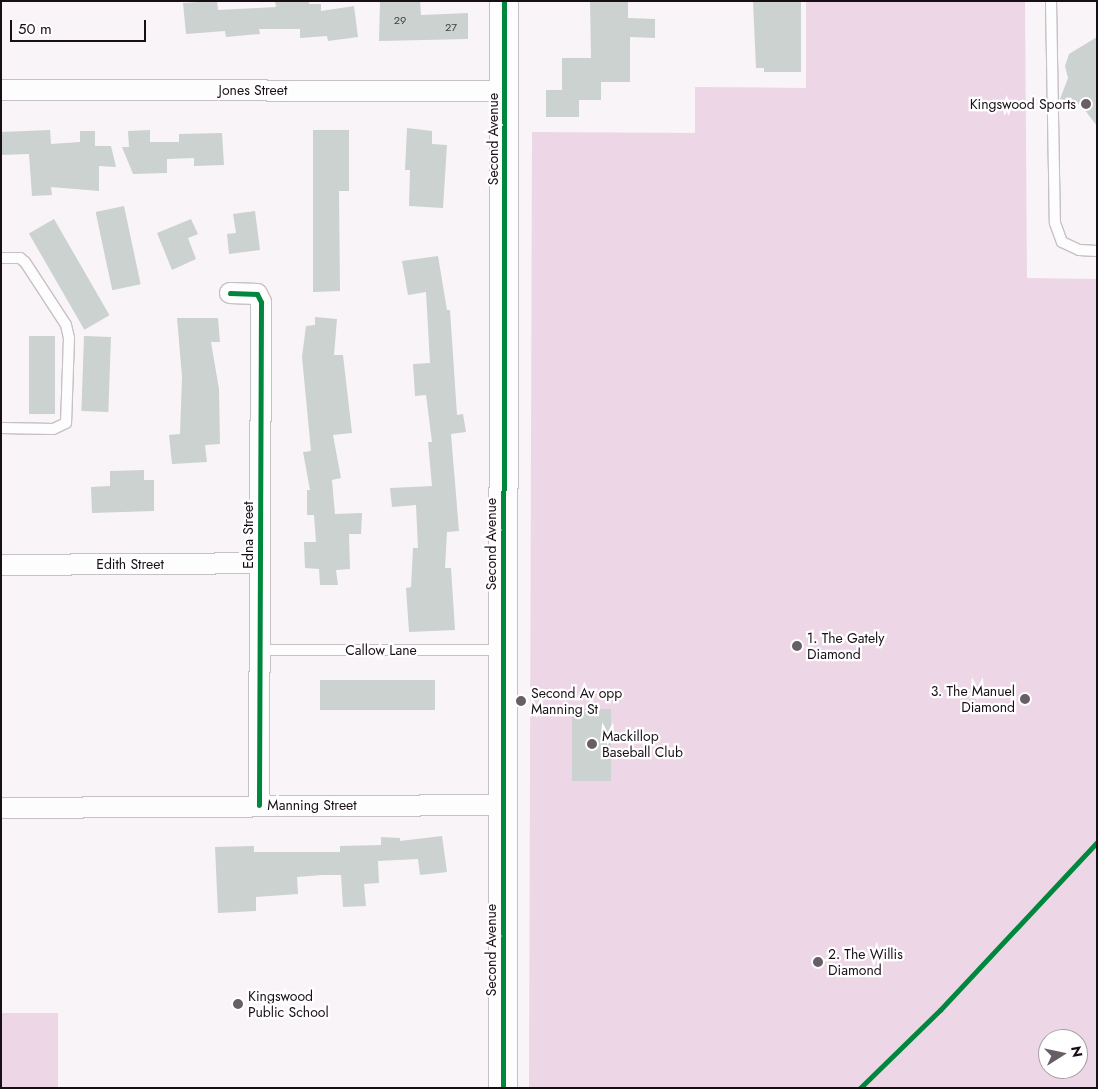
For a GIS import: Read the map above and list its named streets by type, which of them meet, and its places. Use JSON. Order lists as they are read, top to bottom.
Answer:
{
  "streets": {
    "street": [
      "Jones Street",
      "Second Avenue",
      "Edna Street",
      "Edith Street",
      "Manning Street"
    ],
    "lane": ["Callow Lane"]
  },
  "crossings": [
    ["Jones Street", "Second Avenue"],
    ["Second Avenue", "Callow Lane"],
    ["Second Avenue", "Manning Street"],
    ["Edna Street", "Edith Street"],
    ["Edna Street", "Callow Lane"],
    ["Edna Street", "Manning Street"]
  ],
  "places": [
    "Kingswood Sports",
    "1. The Gately Diamond",
    "3. The Manuel Diamond",
    "Second Av opp Manning St",
    "Mackillop Baseball Club",
    "2. The Willis Diamond",
    "Kingswood Public School"
  ],
  "house_numbers": ["29", "27"],
  "scale_bar": "50 m",
  "north": "right"
}
